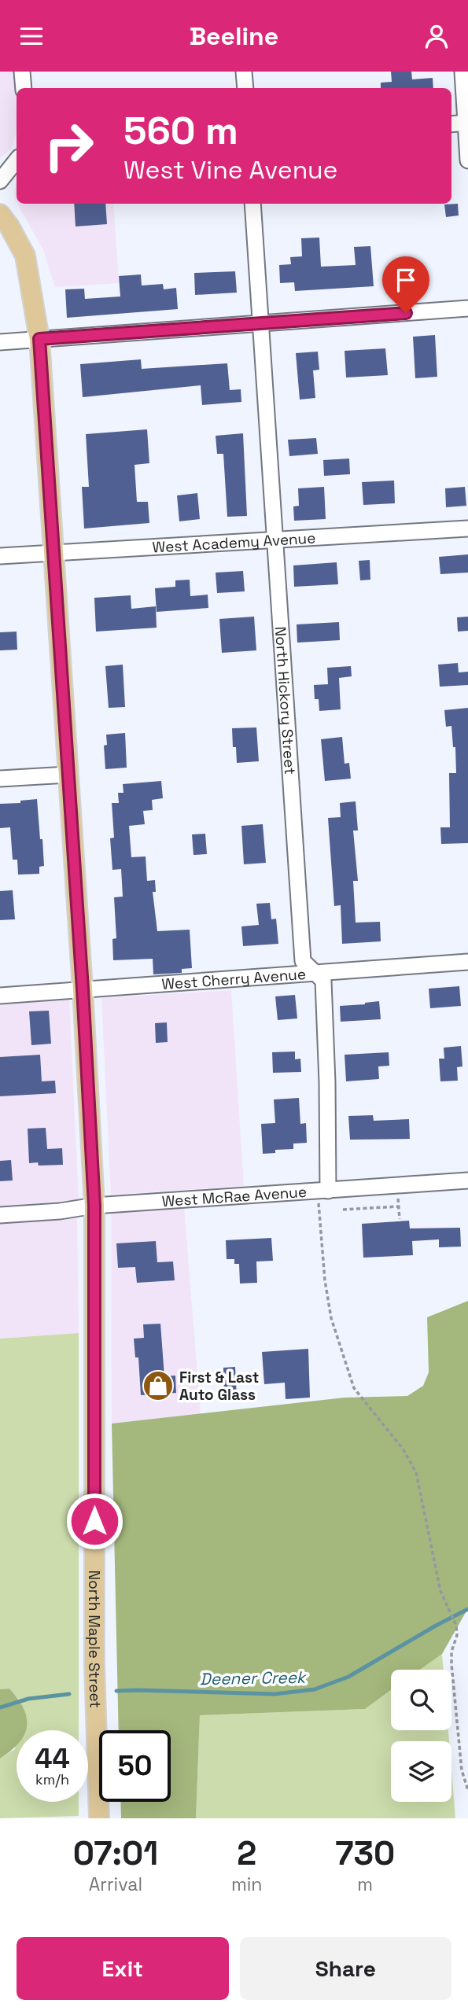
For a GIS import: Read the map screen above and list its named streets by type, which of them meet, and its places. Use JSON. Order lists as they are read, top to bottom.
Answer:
{
  "streets": {
    "main road": ["North Maple Street"],
    "street": [
      "West Academy Avenue",
      "North Hickory Street",
      "West Cherry Avenue",
      "West McRae Avenue"
    ]
  },
  "crossings": [
    ["West Academy Avenue", "North Hickory Street"],
    ["West Academy Avenue", "North Maple Street"],
    ["North Hickory Street", "West Cherry Avenue"],
    ["North Hickory Street", "West McRae Avenue"],
    ["West Cherry Avenue", "North Maple Street"],
    ["West McRae Avenue", "North Maple Street"]
  ],
  "water": ["Deener Creek"],
  "places": {
    "shop": ["First & Last Auto Glass"]
  },
  "page": {
    "header": "Beeline",
    "turn": ["560 m", "West Vine Avenue"],
    "speed": "44 km/h",
    "limit": "50",
    "eta": [
      "07:01",
      "Arrival",
      "2",
      "min",
      "730",
      "m"
    ],
    "buttons": ["Exit", "Share"]
  }
}
